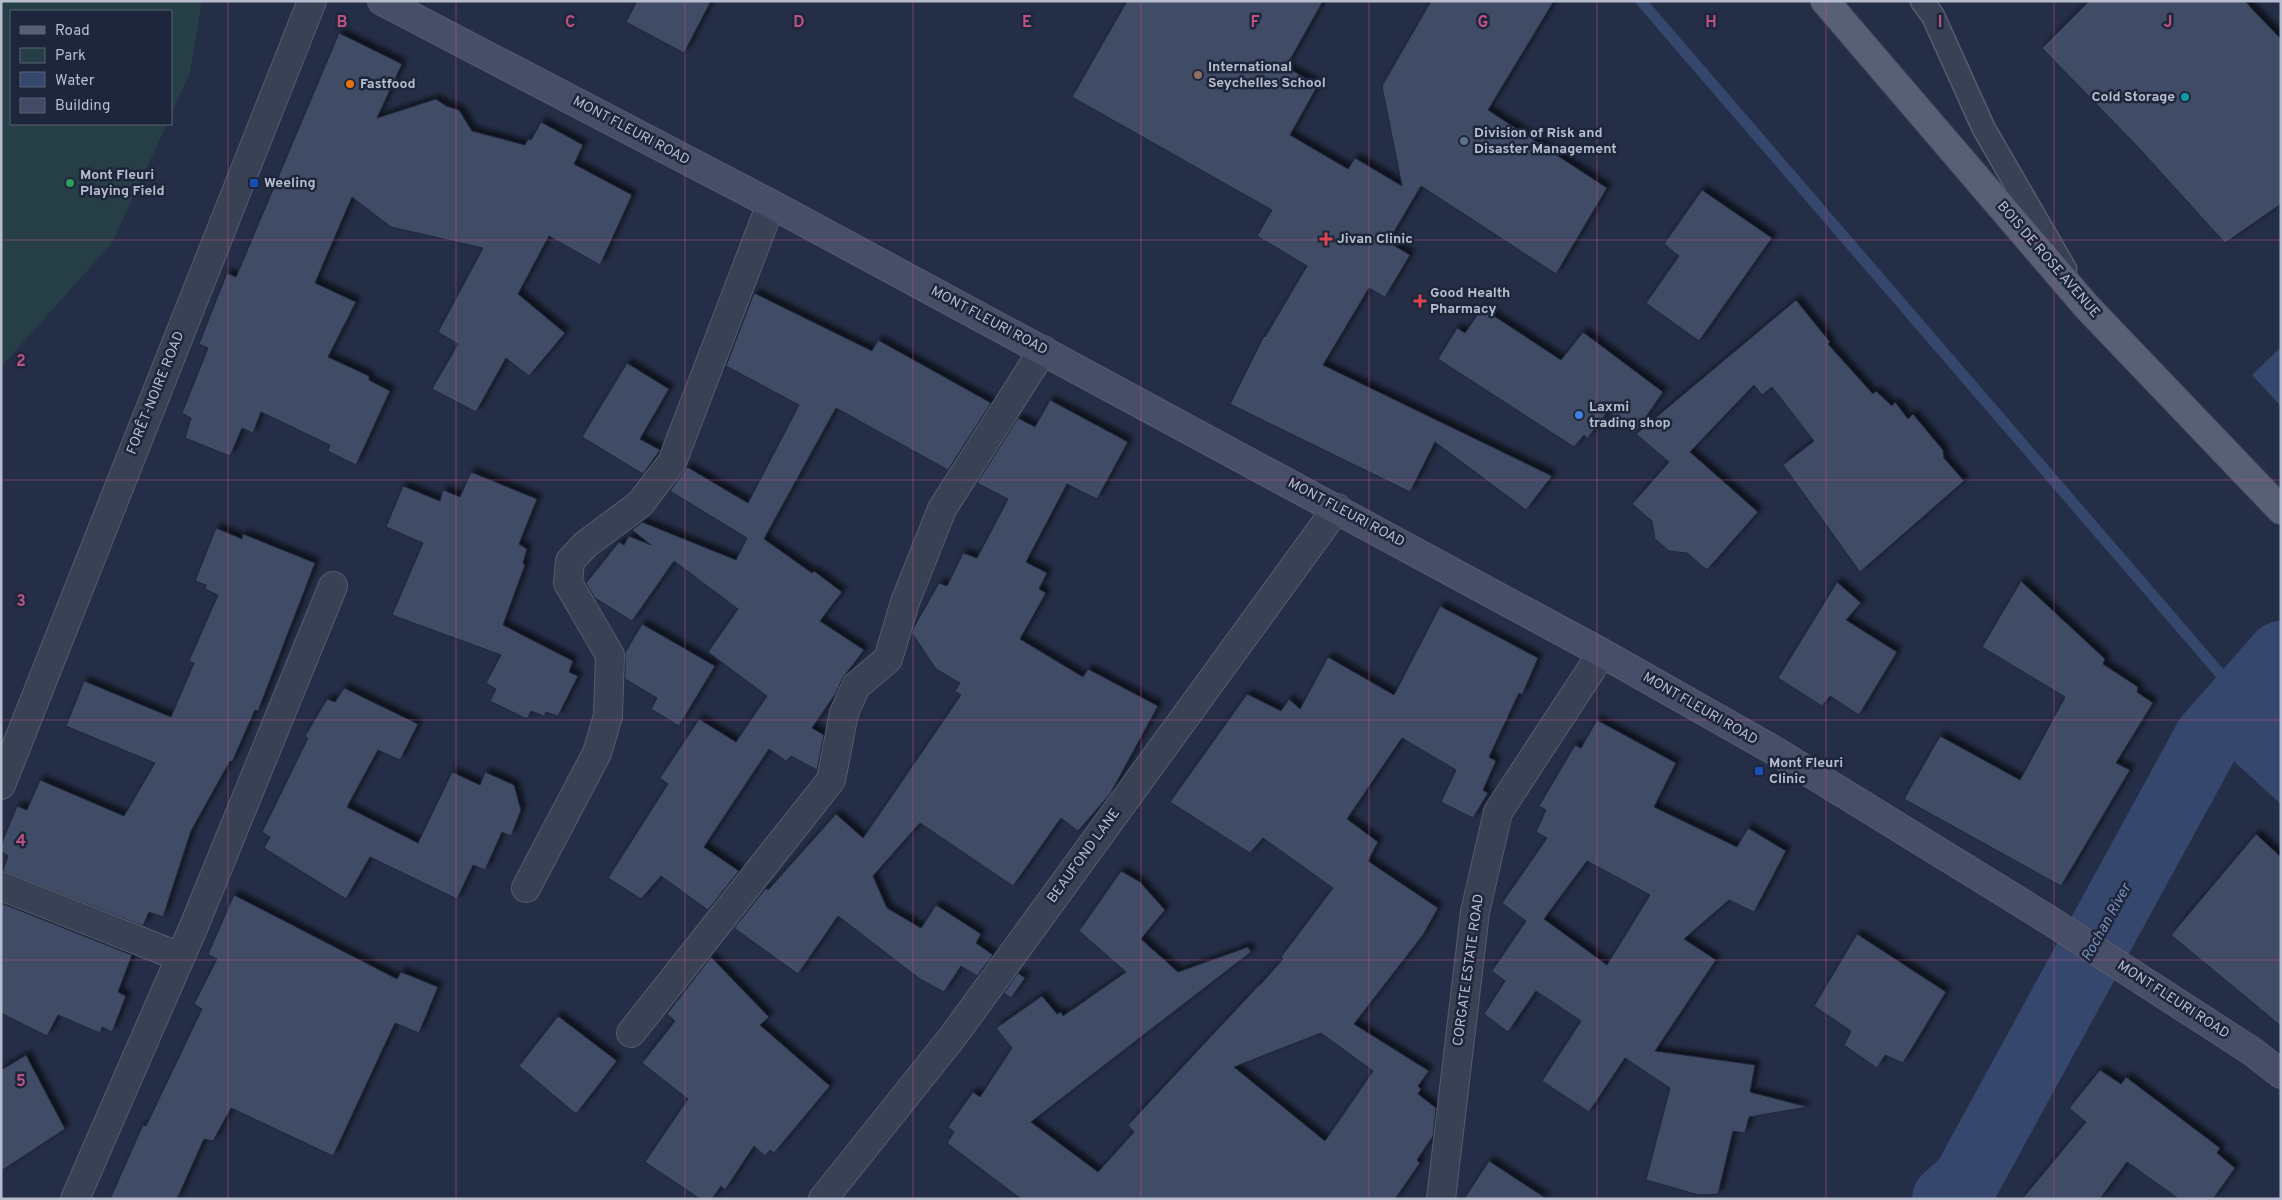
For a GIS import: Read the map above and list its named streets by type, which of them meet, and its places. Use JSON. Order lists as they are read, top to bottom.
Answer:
{
  "streets": {
    "main road": ["MONT FLEURI ROAD", "BOIS DE ROSE AVENUE"],
    "street": ["FORÊT-NOIRE ROAD", "BEAUFOND LANE", "CORGATE ESTATE ROAD"]
  },
  "crossings": [
    ["MONT FLEURI ROAD", "BEAUFOND LANE"],
    ["MONT FLEURI ROAD", "CORGATE ESTATE ROAD"]
  ],
  "water": ["Rochan River"],
  "places": {
    "other": [
      "International Seychelles School",
      "Fastfood",
      "Cold Storage",
      "Division of Risk and Disaster Management",
      "Mont Fleuri Playing Field",
      "Laxmi trading shop"
    ],
    "transit": ["Weeling", "Mont Fleuri Clinic"],
    "health": ["Jivan Clinic", "Good Health Pharmacy"]
  },
  "legend": [
    "Road",
    "Park",
    "Water",
    "Building"
  ],
  "grid": {
    "columns": [
      "B",
      "C",
      "D",
      "E",
      "F",
      "G",
      "H",
      "I",
      "J"
    ],
    "rows": [
      "2",
      "3",
      "4",
      "5"
    ]
  }
}
